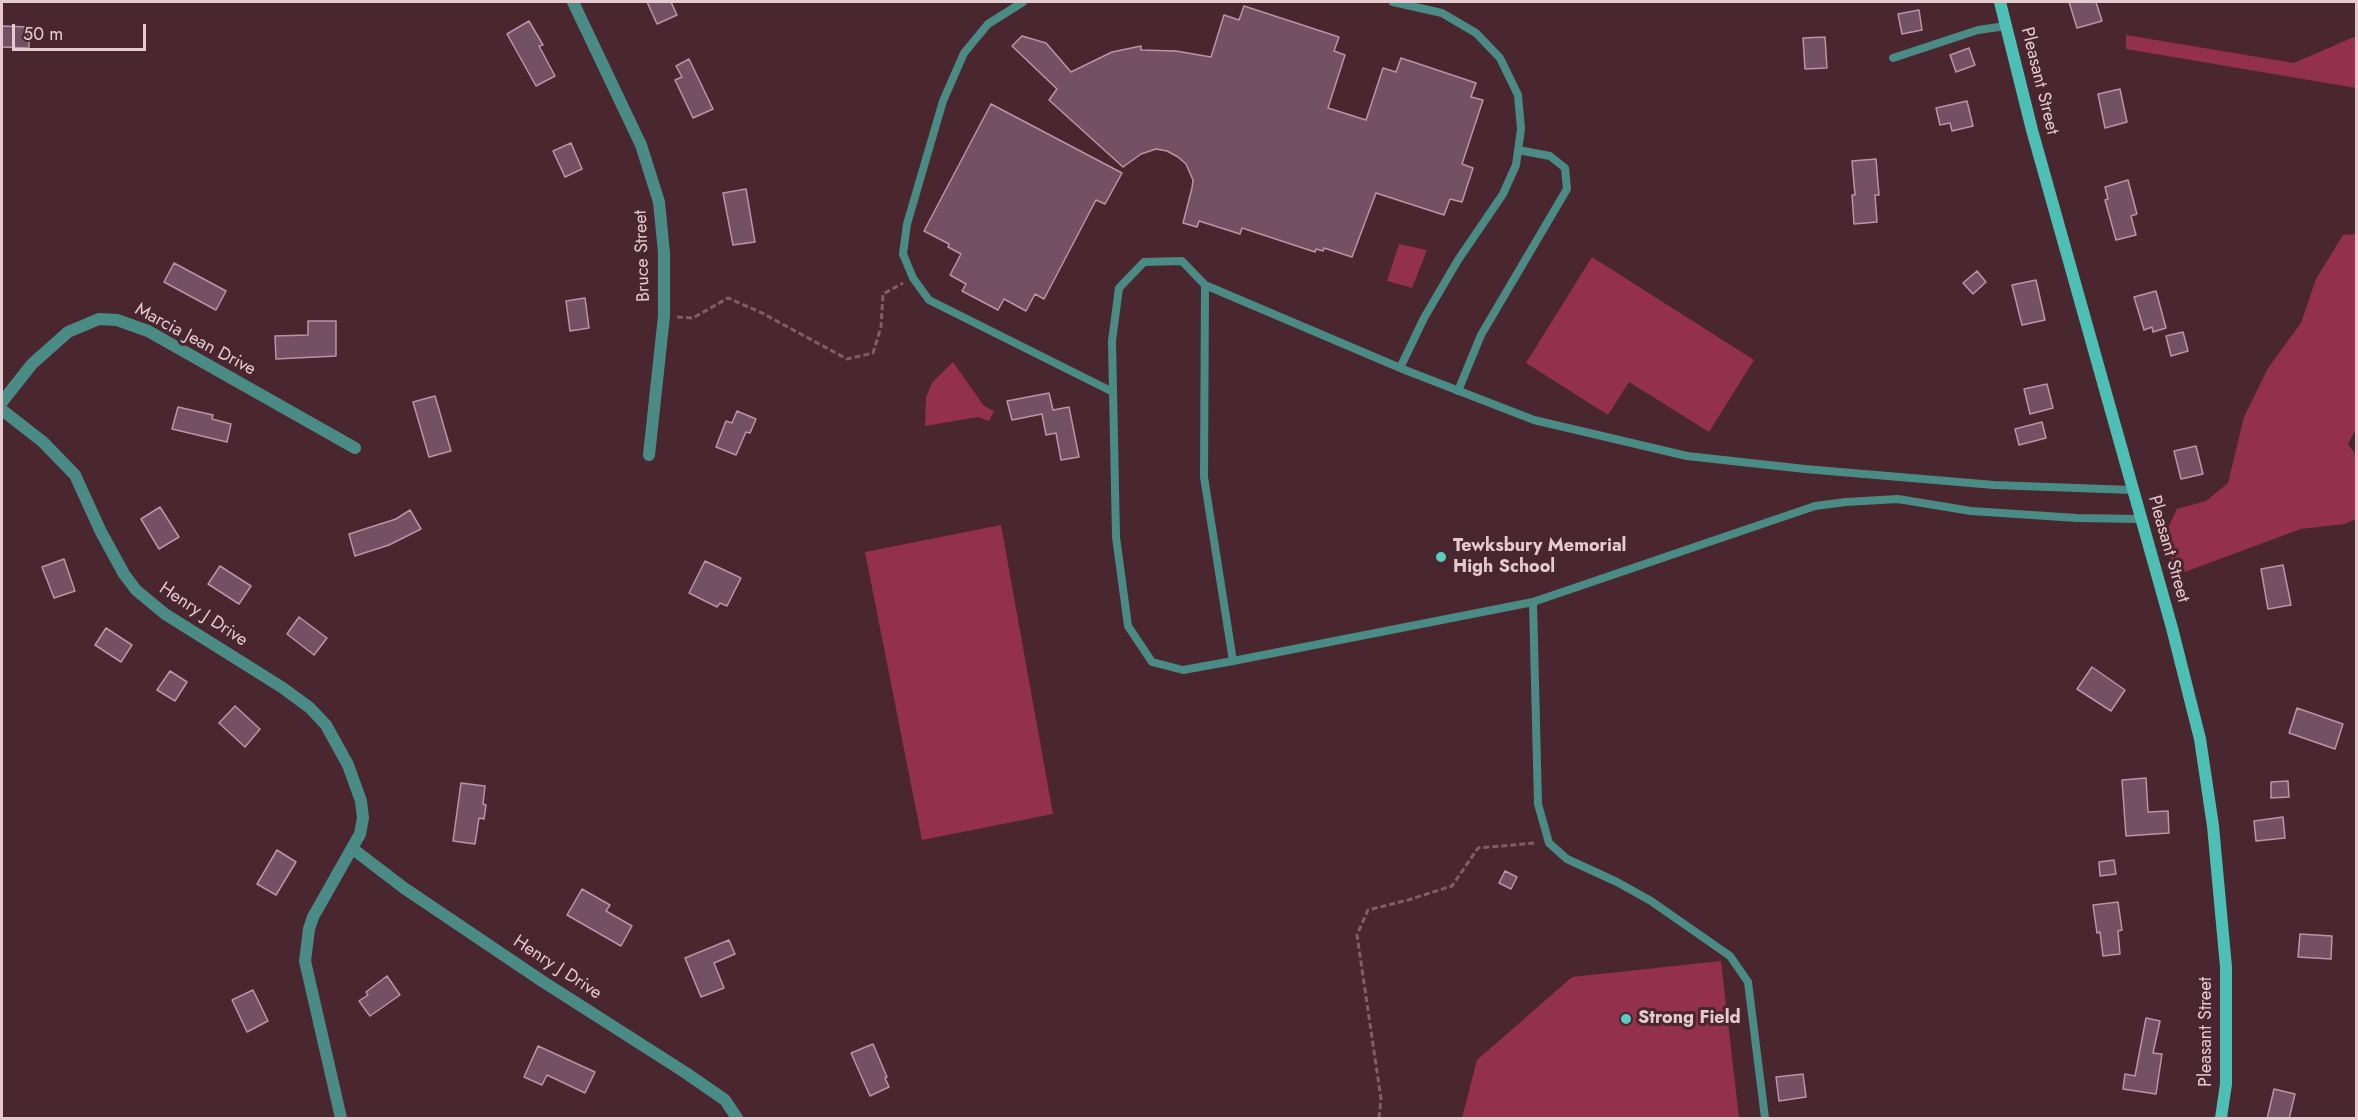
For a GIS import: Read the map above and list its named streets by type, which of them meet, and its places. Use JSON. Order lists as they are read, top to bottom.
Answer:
{
  "streets": {
    "main road": ["Pleasant Street"],
    "street": ["Bruce Street", "Marcia Jean Drive", "Henry J Drive"]
  },
  "places": ["Tewksbury Memorial High School", "Strong Field"],
  "scale_bar": "50 m"
}
